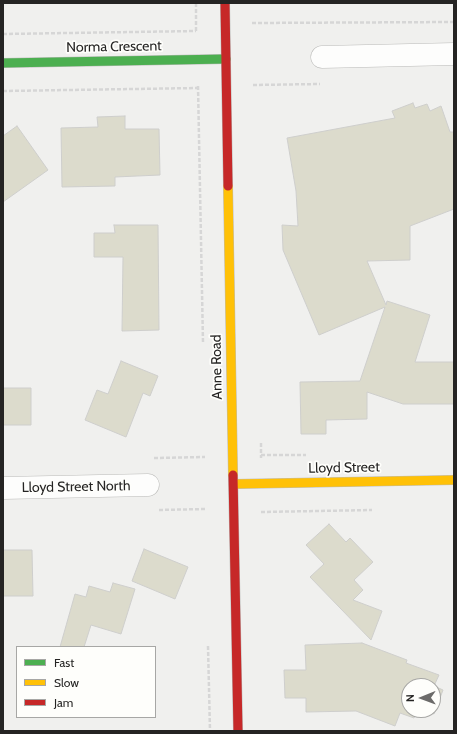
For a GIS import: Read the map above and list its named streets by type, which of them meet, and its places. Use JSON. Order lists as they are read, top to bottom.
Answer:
{
  "streets": {
    "street": [
      "Norma Crescent",
      "Anne Road",
      "Lloyd Street",
      "Lloyd Street North"
    ]
  },
  "crossings": [
    ["Norma Crescent", "Anne Road"],
    ["Anne Road", "Lloyd Street"]
  ],
  "legend": ["Fast", "Slow", "Jam"],
  "north": "left"
}
